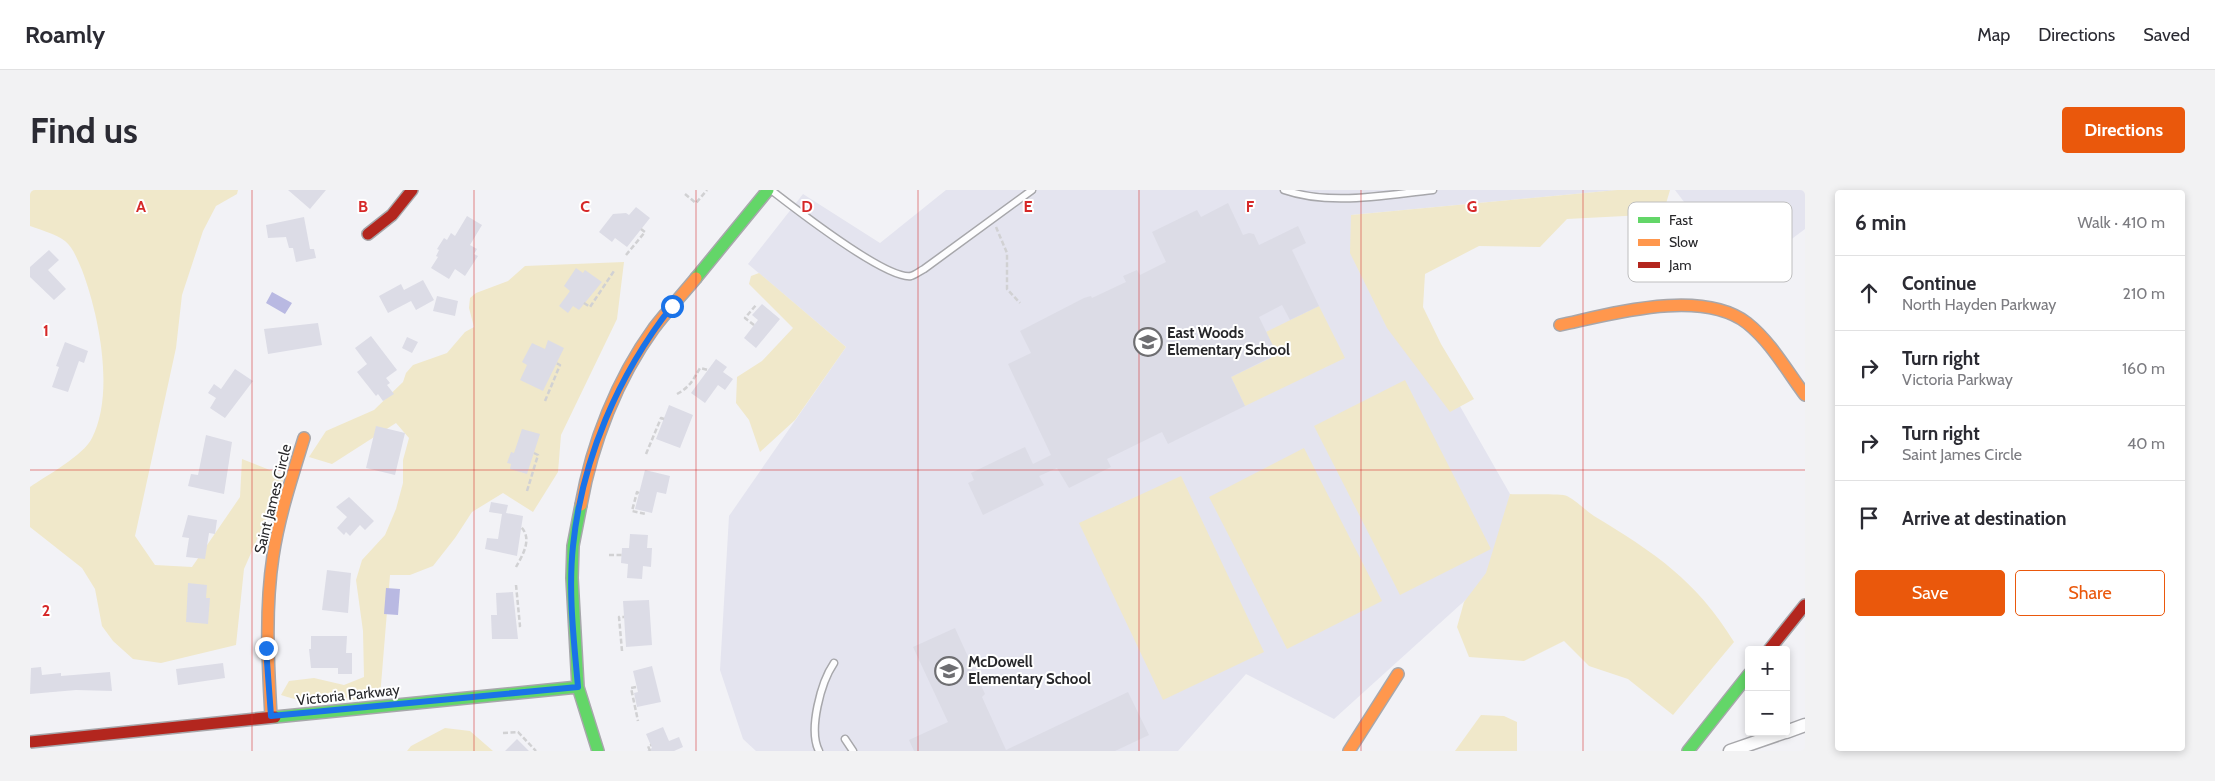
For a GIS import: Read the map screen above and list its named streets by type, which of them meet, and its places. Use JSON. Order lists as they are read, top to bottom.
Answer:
{
  "streets": {
    "street": ["Saint James Circle", "Victoria Parkway"]
  },
  "crossings": [
    ["Saint James Circle", "Victoria Parkway"]
  ],
  "places": {
    "school or university": ["East Woods Elementary School", "McDowell Elementary School"]
  },
  "legend": ["Fast", "Slow", "Jam"],
  "page": {
    "header": "Roamly",
    "nav": ["Map", "Directions", "Saved"],
    "buttons": [
      "Directions",
      ["Save", "Share"]
    ],
    "title": "Find us",
    "heading": ["6 min", "Walk · 410 m"],
    "list": [
      ["Continue", "North Hayden Parkway", "210 m"],
      ["Turn right", "Victoria Parkway", "160 m"],
      ["Turn right", "Saint James Circle", "40 m"],
      "Arrive at destination"
    ],
    "map_buttons": ["+", "−"]
  },
  "grid": {
    "columns": [
      "A",
      "B",
      "C",
      "D",
      "E",
      "F",
      "G"
    ],
    "rows": ["1", "2"]
  }
}
